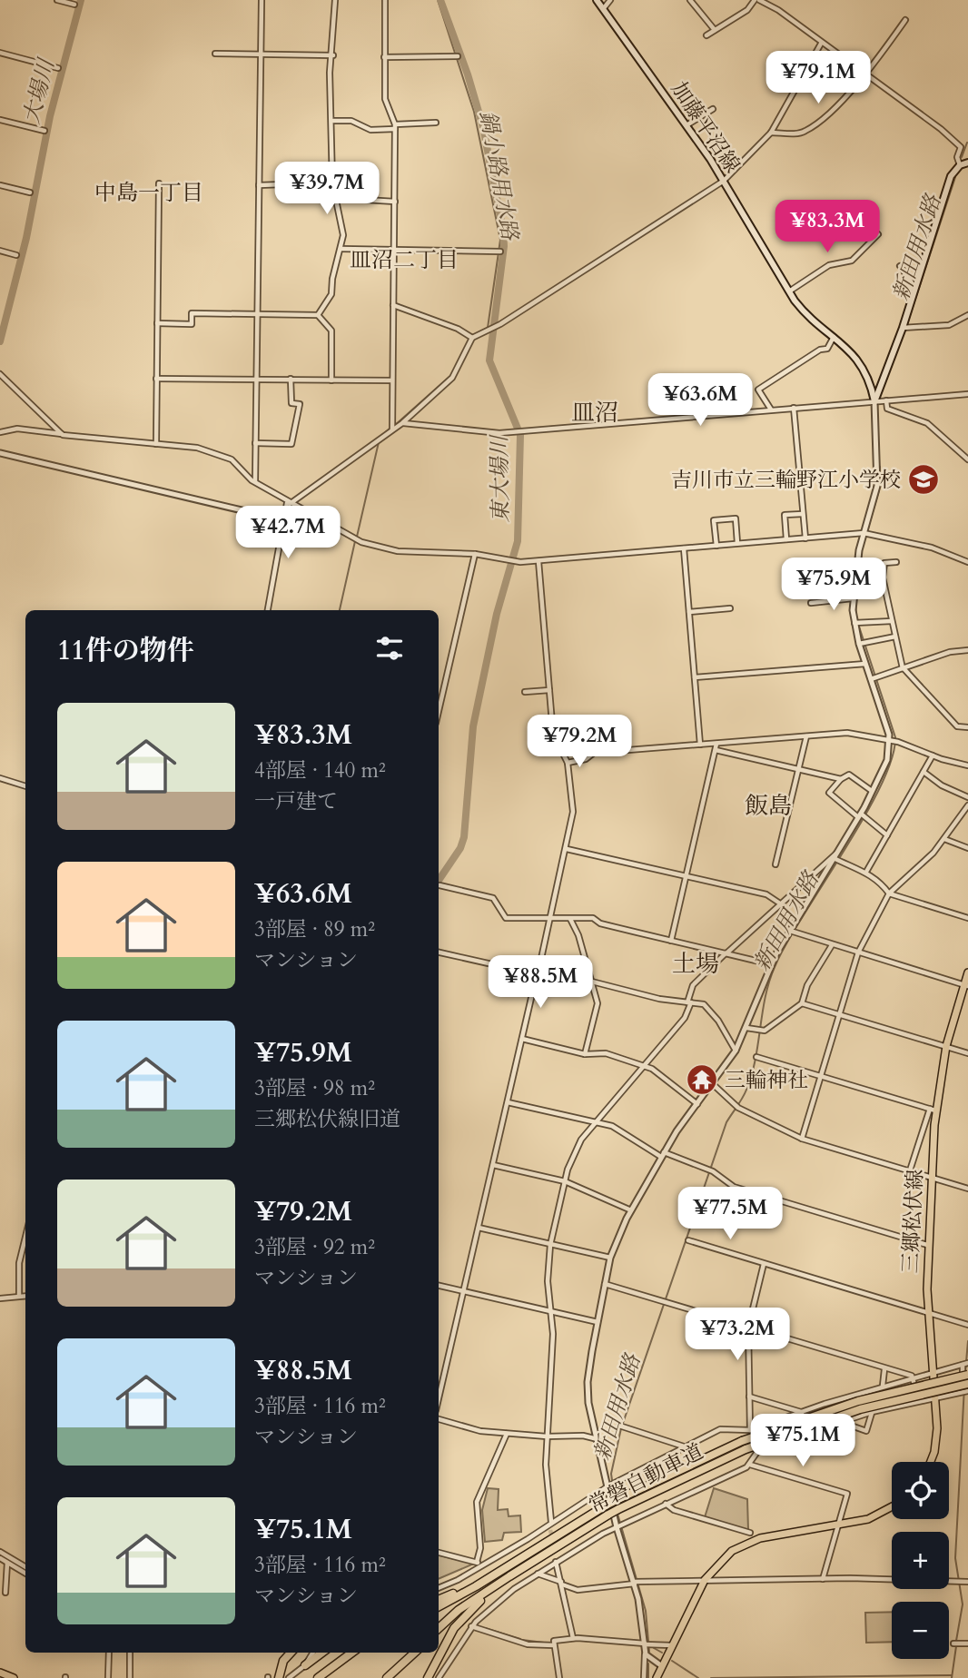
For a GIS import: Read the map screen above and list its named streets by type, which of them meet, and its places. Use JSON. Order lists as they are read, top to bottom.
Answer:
{
  "streets": {
    "highway": ["常磐自動車道"],
    "main road": ["加藤平沼線", "三郷松伏線"]
  },
  "districts": [
    "中島一丁目",
    "皿沼二丁目",
    "皿沼",
    "飯島",
    "土場"
  ],
  "water": [
    "大場川",
    "鍋小路用水路",
    "新田用水路",
    "東大場川"
  ],
  "places": {
    "school or university": ["吉川市立三輪野江小学校"],
    "temple": ["三輪神社"]
  },
  "page": {
    "price": [
      "¥79.1M",
      "¥39.7M",
      "¥83.3M",
      "¥63.6M",
      "¥42.7M",
      "¥75.9M",
      "¥79.2M",
      "¥88.5M",
      "¥77.5M",
      "¥73.2M",
      "¥75.1M"
    ],
    "heading": "11件の物件",
    "list": [
      {
        "name": "¥83.3M",
        "note": "4部屋 · 140 m² · 一戸建て"
      },
      {
        "name": "¥63.6M",
        "note": "3部屋 · 89 m² · マンション"
      },
      {
        "name": "¥75.9M",
        "note": "3部屋 · 98 m² · 三郷松伏線旧道"
      },
      {
        "name": "¥79.2M",
        "note": "3部屋 · 92 m² · マンション"
      },
      {
        "name": "¥88.5M",
        "note": "3部屋 · 116 m² · マンション"
      },
      {
        "name": "¥75.1M",
        "note": "3部屋 · 116 m² · マンション"
      }
    ],
    "map_buttons": ["+", "−"]
  }
}
